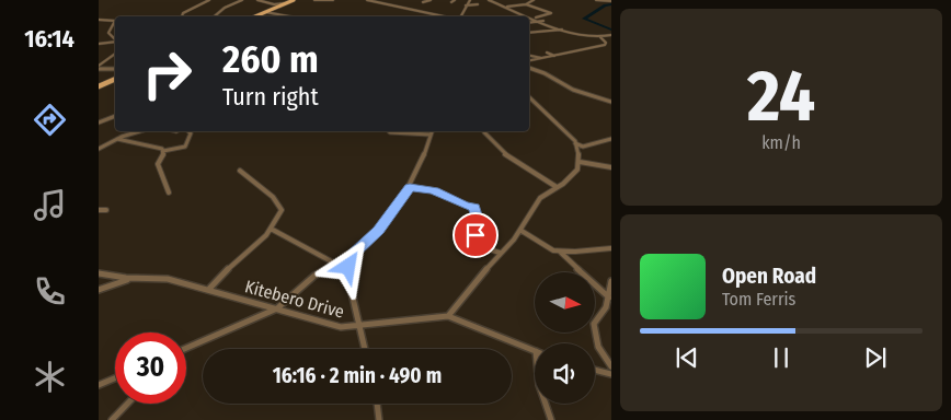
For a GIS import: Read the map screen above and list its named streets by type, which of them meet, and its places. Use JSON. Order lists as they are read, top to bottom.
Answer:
{
  "streets": {
    "street": ["Kitebero Drive"]
  },
  "north": "right",
  "page": {
    "tabs": "16:14",
    "tile": ["24", "km/h"],
    "turn": ["260 m", "Turn right"],
    "song": ["Open Road", "Tom Ferris"],
    "limit": "30",
    "trip": "16:16 · 2 min · 490 m"
  }
}
